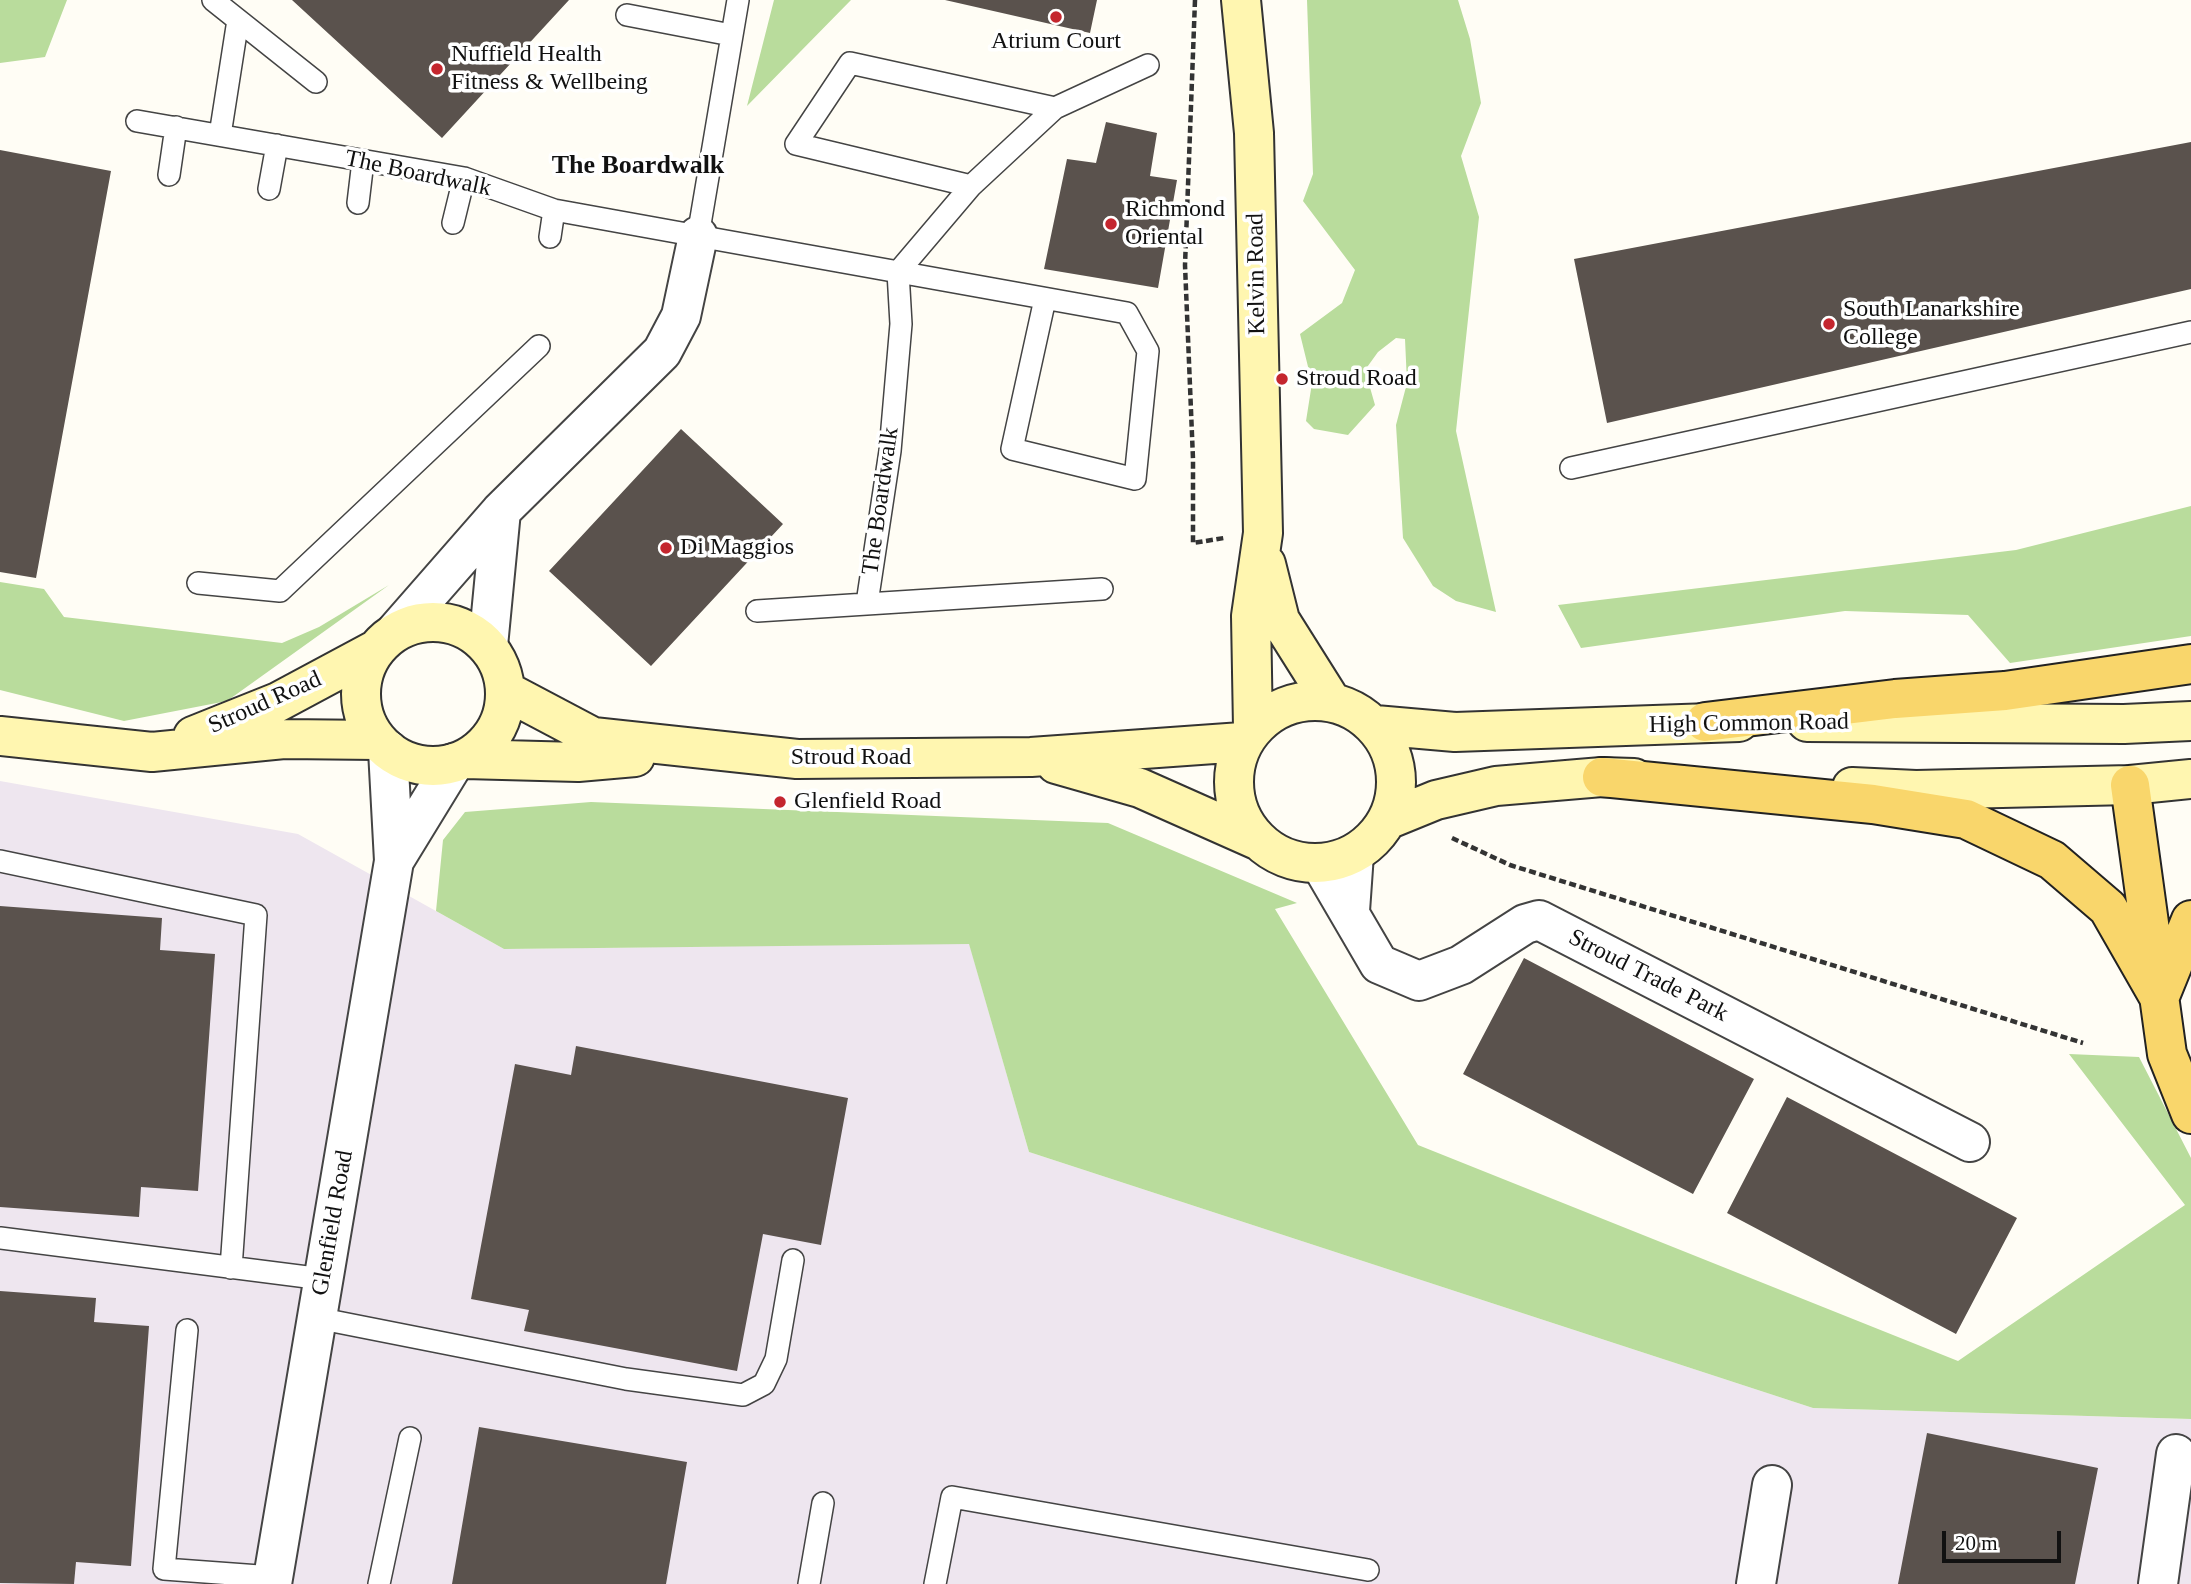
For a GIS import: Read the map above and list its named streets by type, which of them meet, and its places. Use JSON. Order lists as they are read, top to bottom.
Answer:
{
  "streets": {
    "street": [
      "Kelvin Road",
      "Stroud Road",
      "High Common Road",
      "Stroud Trade Park",
      "Glenfield Road"
    ],
    "lane": ["The Boardwalk"]
  },
  "crossings": [
    ["Kelvin Road", "Stroud Road"],
    ["Kelvin Road", "High Common Road"],
    ["Kelvin Road", "Stroud Trade Park"],
    ["Stroud Road", "High Common Road"],
    ["Stroud Road", "Stroud Trade Park"],
    ["Stroud Road", "Glenfield Road"],
    ["High Common Road", "Stroud Trade Park"]
  ],
  "districts": ["The Boardwalk"],
  "places": [
    "Atrium Court",
    "Nuffield Health Fitness & Wellbeing",
    "Richmond Oriental",
    "South Lanarkshire College",
    "Stroud Road",
    "Di Maggios",
    "Glenfield Road"
  ],
  "scale_bar": "20 m"
}
